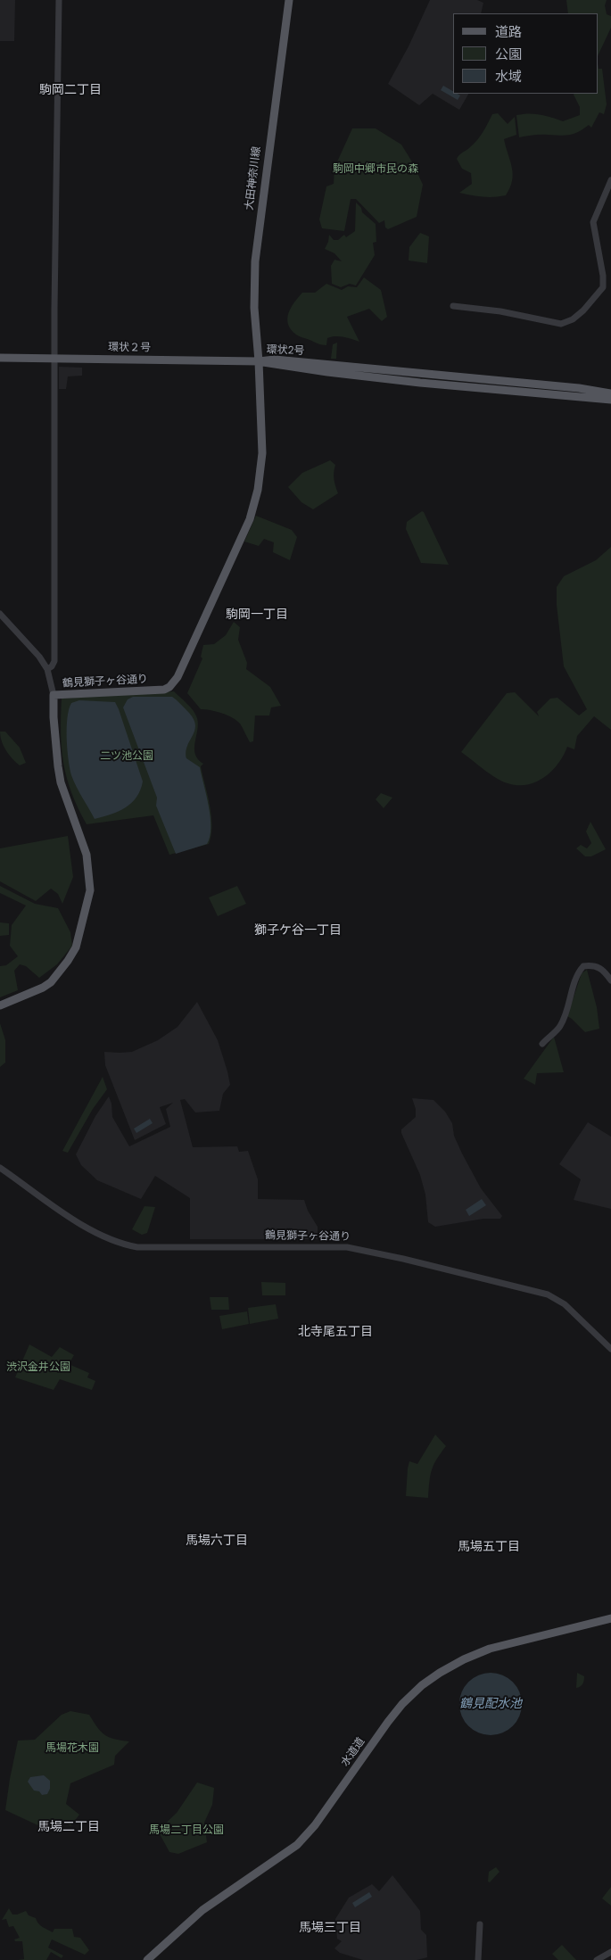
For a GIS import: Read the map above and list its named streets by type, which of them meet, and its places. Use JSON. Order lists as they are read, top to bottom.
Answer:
{
  "streets": {
    "main road": [
      "大田神奈川線",
      "環状２号",
      "環状2号",
      "鶴見獅子ヶ谷通り",
      "水道道"
    ]
  },
  "crossings": [
    ["大田神奈川線", "環状２号"],
    ["大田神奈川線", "環状2号"],
    ["大田神奈川線", "鶴見獅子ヶ谷通り"],
    ["環状２号", "環状2号"],
    ["環状２号", "鶴見獅子ヶ谷通り"],
    ["環状2号", "鶴見獅子ヶ谷通り"]
  ],
  "districts": [
    "駒岡二丁目",
    "駒岡一丁目",
    "獅子ケ谷一丁目",
    "北寺尾五丁目",
    "馬場六丁目",
    "馬場五丁目",
    "馬場二丁目",
    "馬場三丁目"
  ],
  "water": ["鶴見配水池"],
  "parks": [
    "駒岡中郷市民の森",
    "二ツ池公園",
    "渋沢金井公園",
    "馬場花木園",
    "馬場二丁目公園"
  ],
  "legend": ["道路", "公園", "水域"]
}
